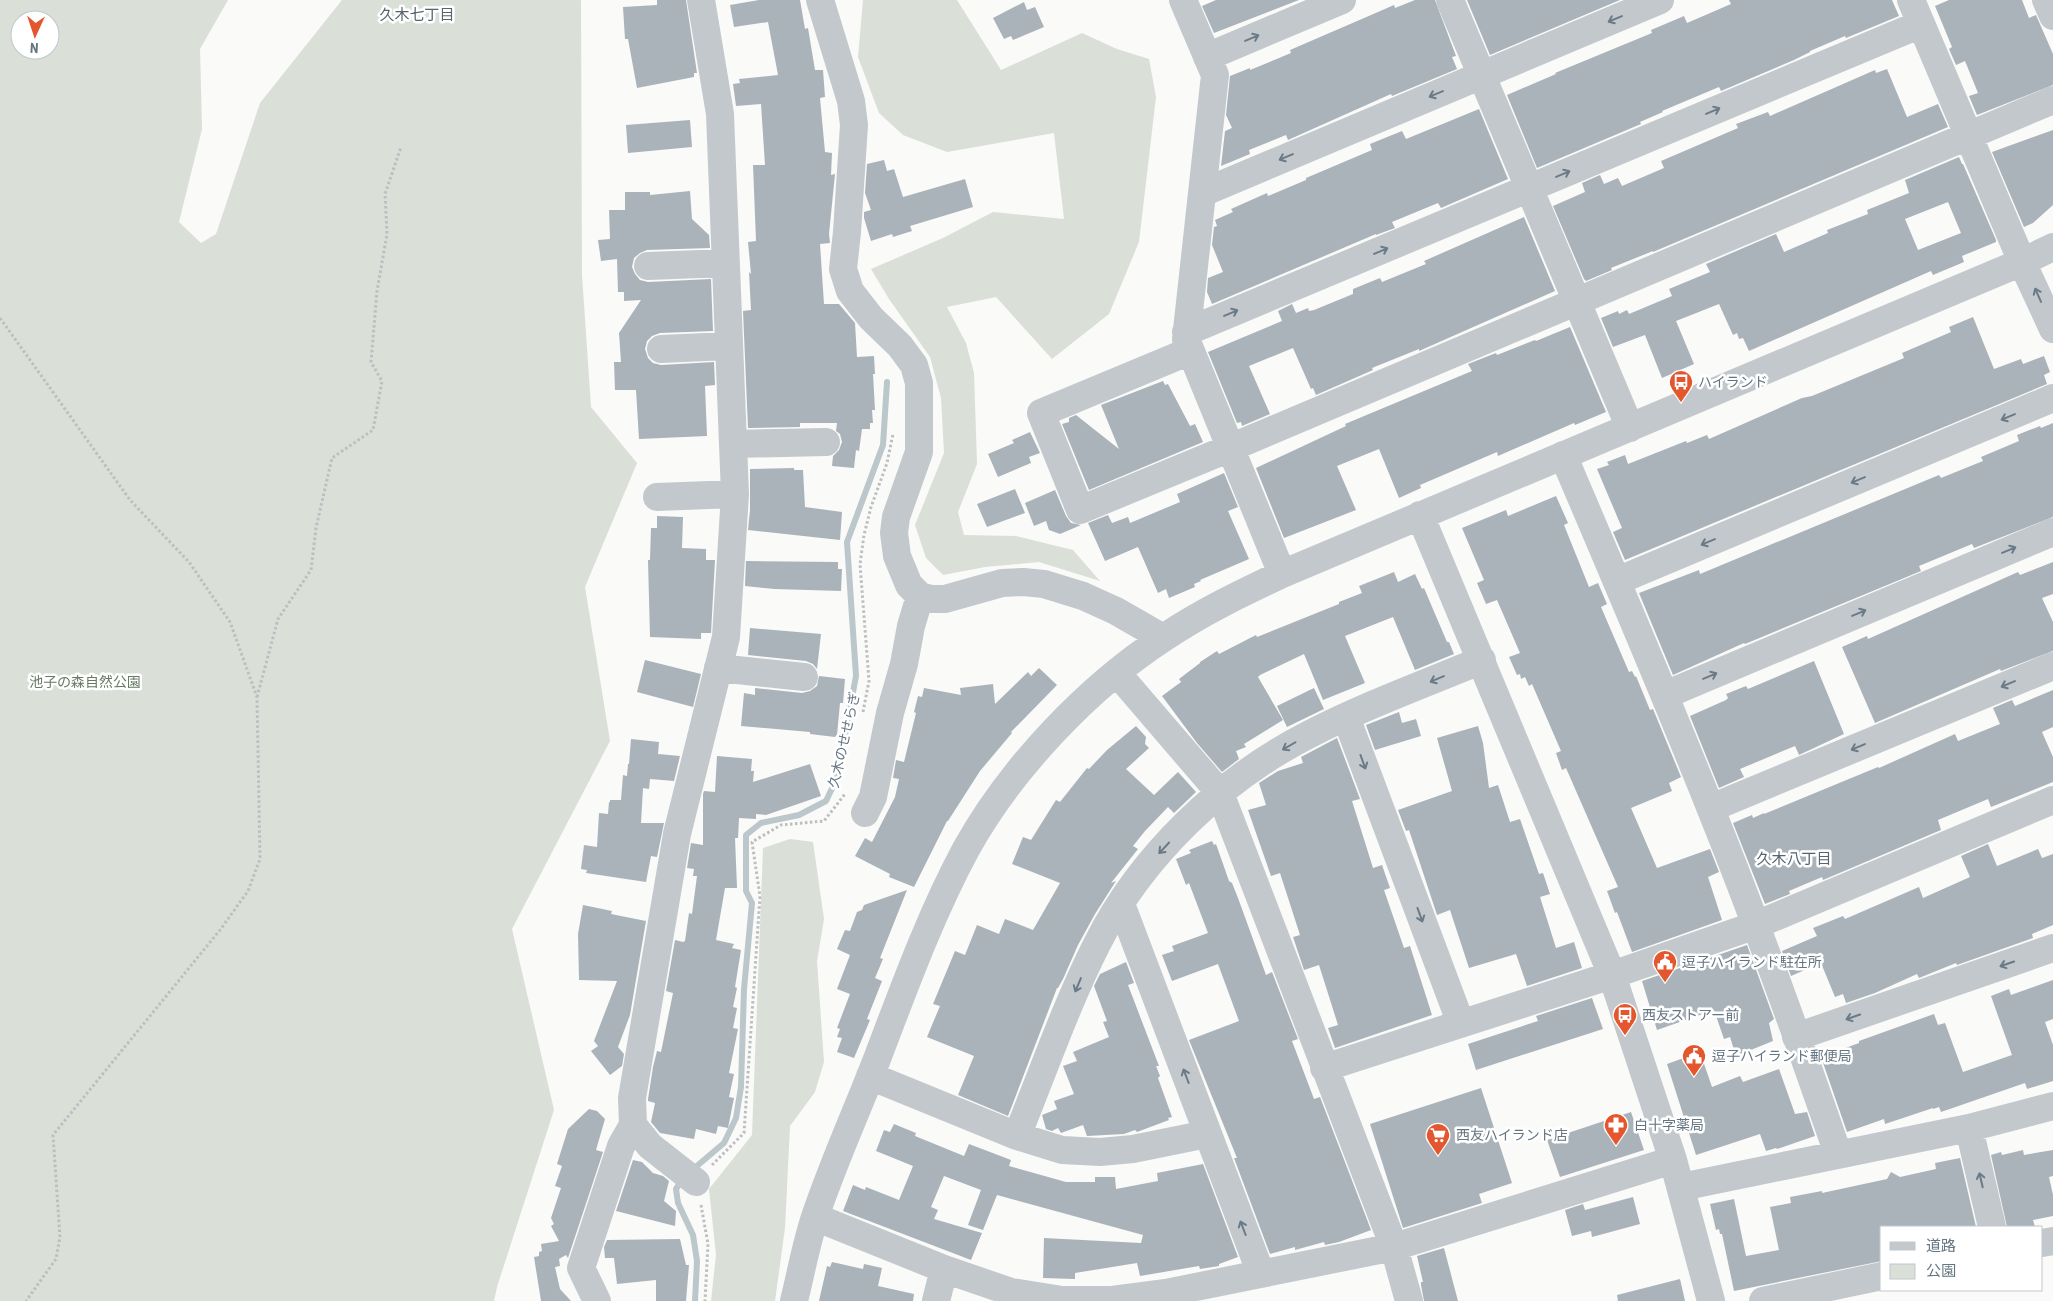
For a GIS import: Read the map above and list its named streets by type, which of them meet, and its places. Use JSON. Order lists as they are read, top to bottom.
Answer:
{
  "streets": {
    "path": ["久木のせせらぎ"]
  },
  "districts": ["久木七丁目", "久木八丁目"],
  "parks": ["池子の森自然公園"],
  "places": {
    "bus stop": ["ハイランド", "西友ストアー前"],
    "public building": ["逗子ハイランド駐在所", "逗子ハイランド郵便局"],
    "pharmacy": ["白十字薬局"],
    "supermarket": ["西友ハイランド店"]
  },
  "legend": ["道路", "公園"],
  "north": "bottom"
}
